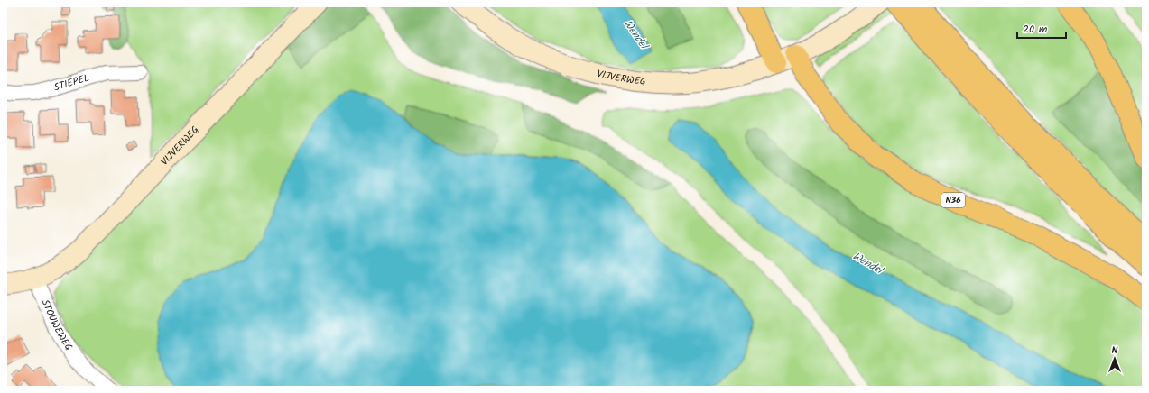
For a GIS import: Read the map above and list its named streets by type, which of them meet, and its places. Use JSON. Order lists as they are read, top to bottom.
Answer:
{
  "streets": {
    "highway": ["N36"],
    "main road": ["VIJVERWEG"],
    "street": ["STIEPEL", "STOUWEWEG"]
  },
  "crossings": [
    ["VIJVERWEG", "N36"],
    ["VIJVERWEG", "STOUWEWEG"]
  ],
  "water": ["Wendel"],
  "scale_bar": "20 m",
  "north": "top"
}
